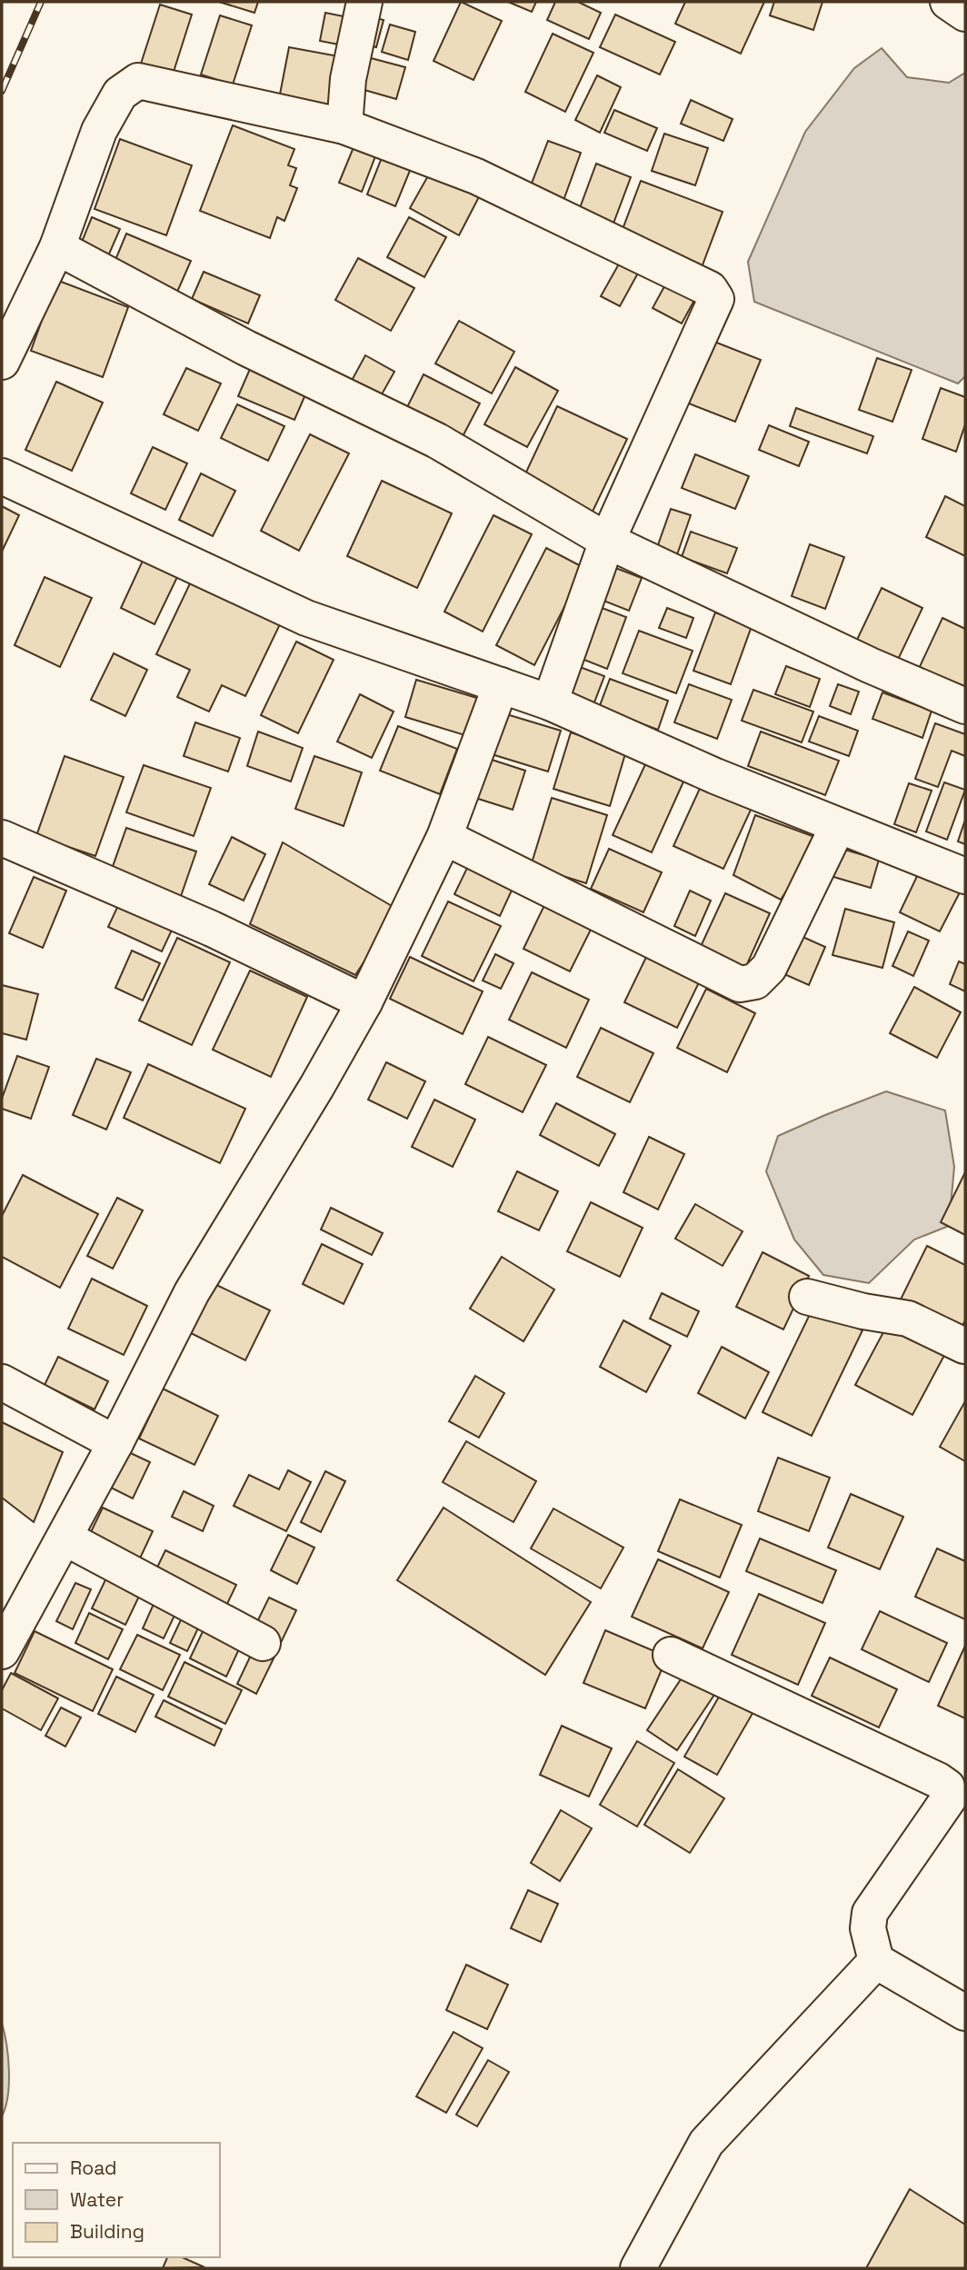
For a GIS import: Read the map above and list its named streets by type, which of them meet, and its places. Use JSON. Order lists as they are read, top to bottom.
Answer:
{
  "legend": ["Road", "Water", "Building"]
}
